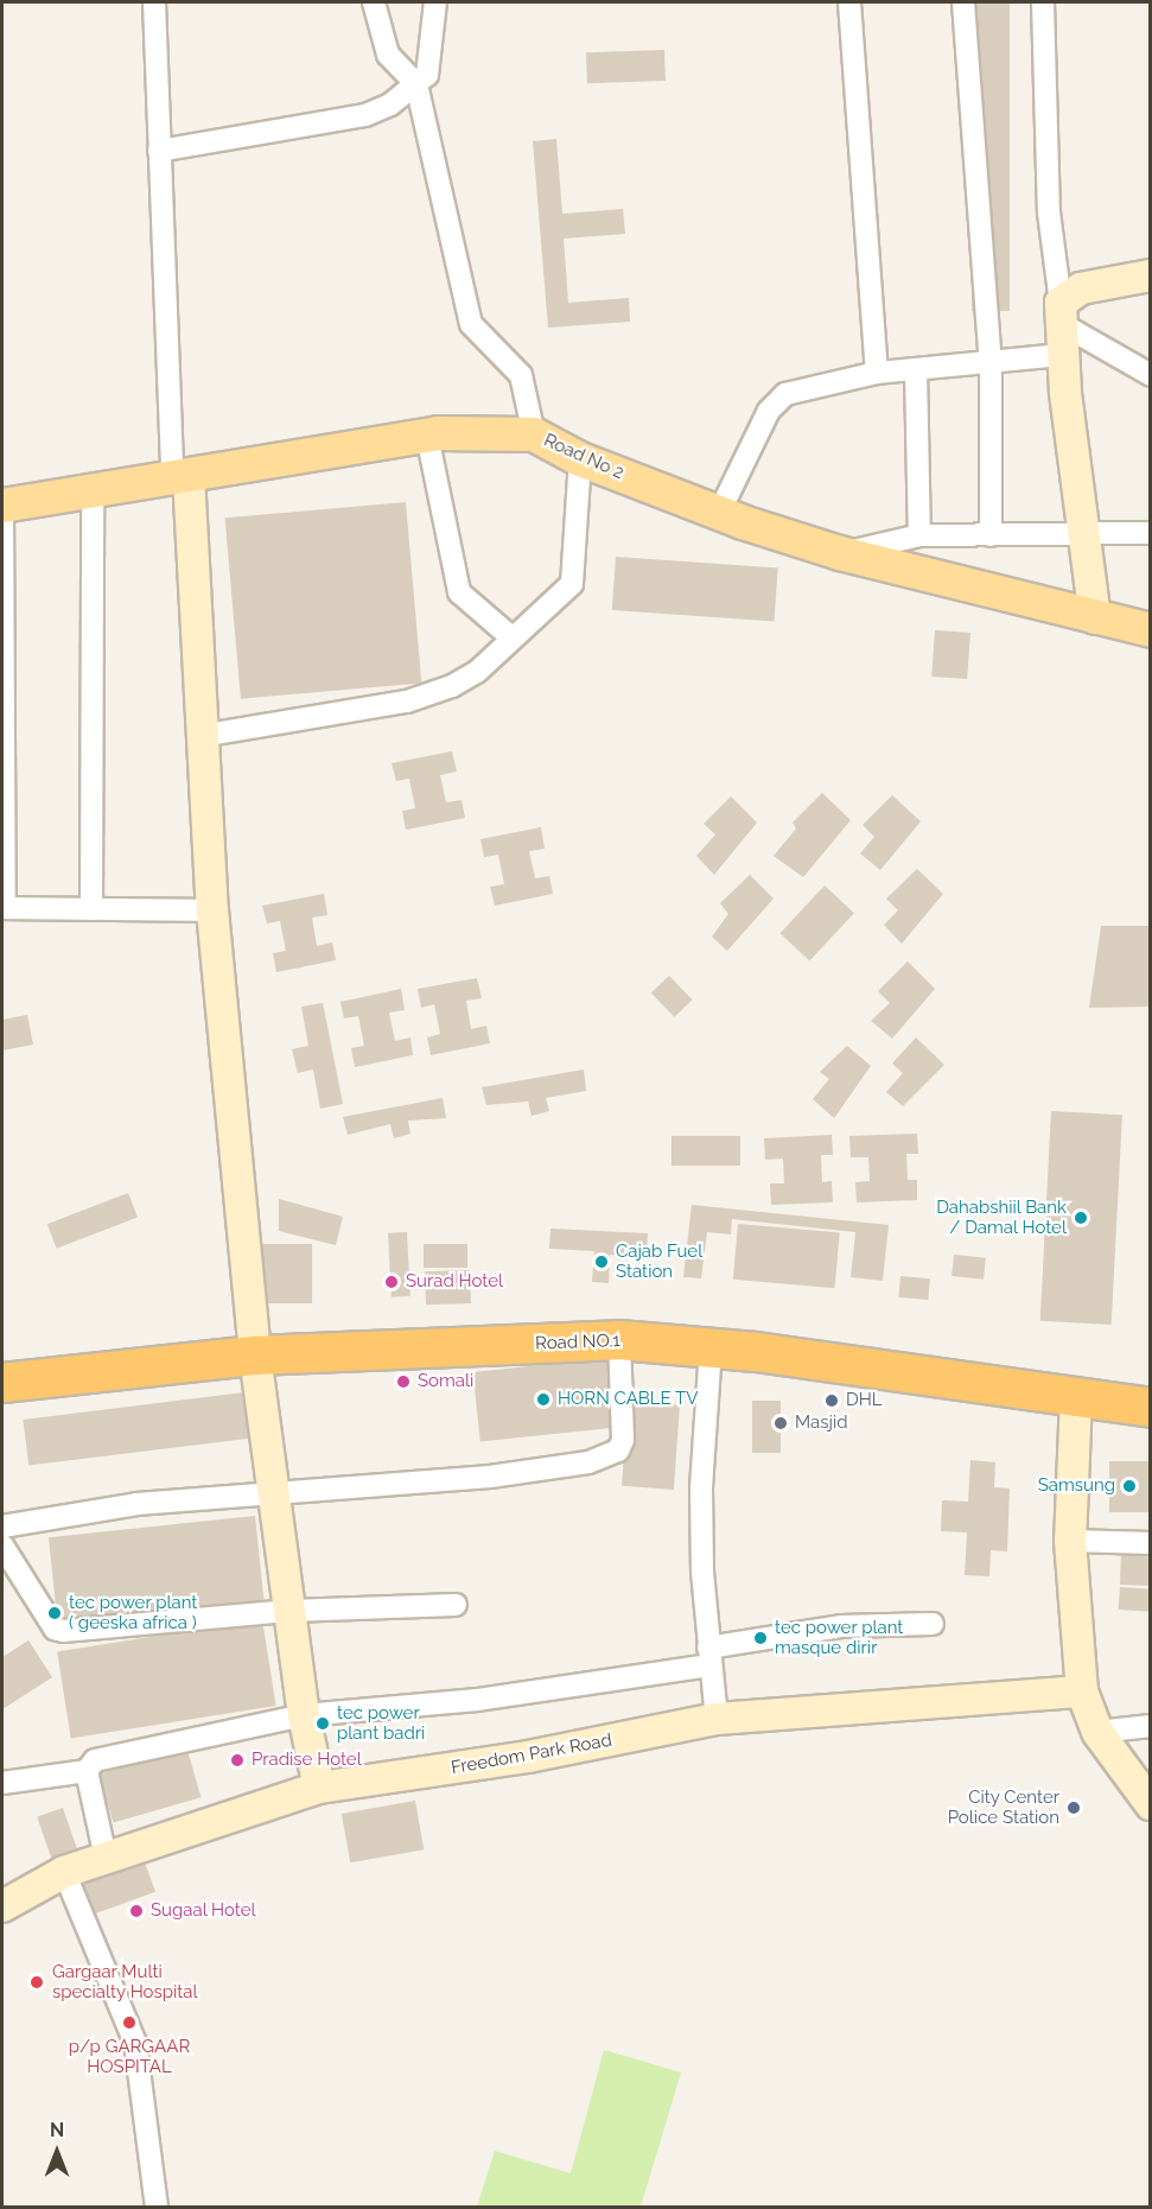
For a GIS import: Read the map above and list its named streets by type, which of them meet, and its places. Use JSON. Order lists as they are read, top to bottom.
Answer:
{
  "streets": {
    "highway": ["Road NO.1"],
    "main road": ["Road No 2"],
    "street": ["Freedom Park Road"]
  },
  "places": [
    "Dahabshiil Bank / Damal Hotel",
    "Cajab Fuel Station",
    "Surad Hotel",
    "Somali",
    "HORN CABLE TV",
    "DHL",
    "Masjid",
    "Samsung",
    "tec power plant ( geeska africa )",
    "tec power plant masque dirir",
    "tec power plant badri",
    "Pradise Hotel",
    "City Center Police Station",
    "Sugaal Hotel",
    "Gargaar Multi specialty Hospital",
    "p/p GARGAAR HOSPITAL"
  ],
  "north": "top"
}
